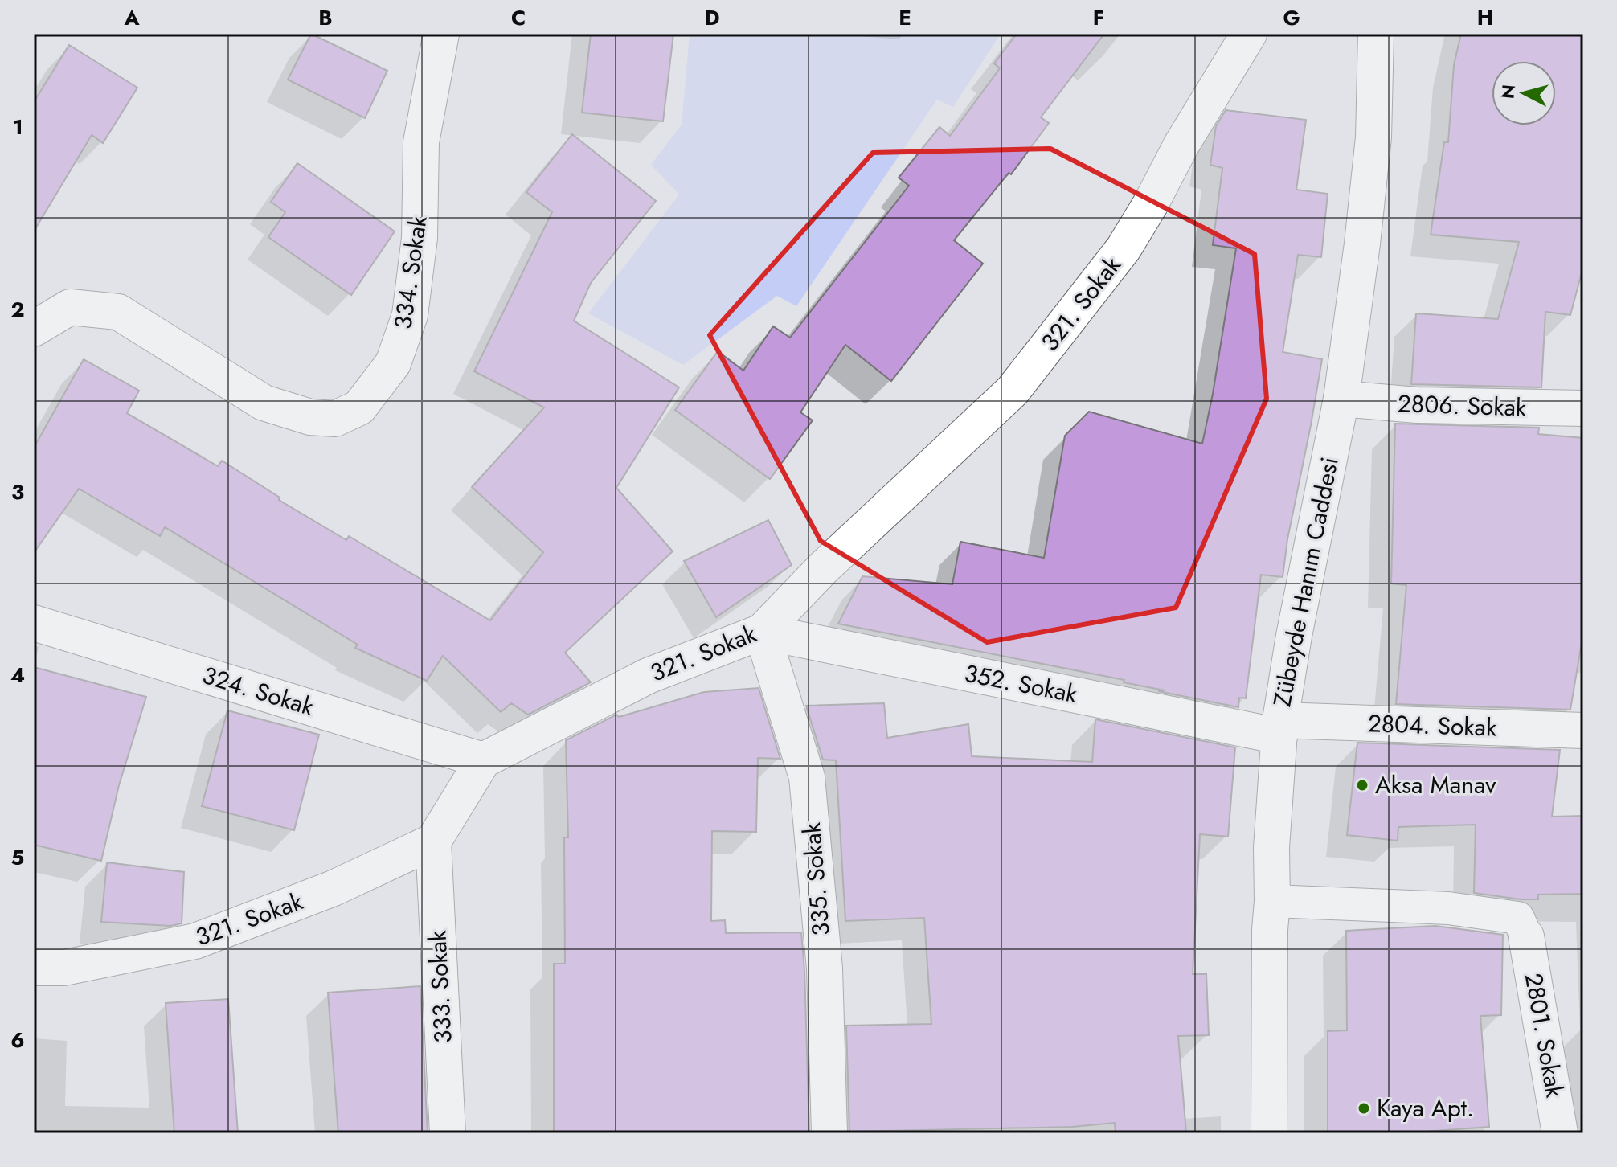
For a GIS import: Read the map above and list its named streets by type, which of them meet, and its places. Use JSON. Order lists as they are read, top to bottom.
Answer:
{
  "streets": {
    "street": [
      "334. Sokak",
      "321. Sokak",
      "2806. Sokak",
      "Zübeyde Hanım Caddesi",
      "352. Sokak",
      "324. Sokak",
      "2804. Sokak",
      "335. Sokak",
      "333. Sokak",
      "2801. Sokak"
    ]
  },
  "crossings": [
    ["321. Sokak", "352. Sokak"],
    ["321. Sokak", "324. Sokak"],
    ["321. Sokak", "335. Sokak"],
    ["321. Sokak", "333. Sokak"],
    ["2806. Sokak", "Zübeyde Hanım Caddesi"],
    ["Zübeyde Hanım Caddesi", "352. Sokak"],
    ["Zübeyde Hanım Caddesi", "2804. Sokak"],
    ["352. Sokak", "2804. Sokak"],
    ["352. Sokak", "335. Sokak"]
  ],
  "places": ["Aksa Manav", "Kaya Apt."],
  "north": "left",
  "grid": {
    "columns": [
      "A",
      "B",
      "C",
      "D",
      "E",
      "F",
      "G",
      "H"
    ],
    "rows": [
      "1",
      "2",
      "3",
      "4",
      "5",
      "6"
    ]
  }
}
